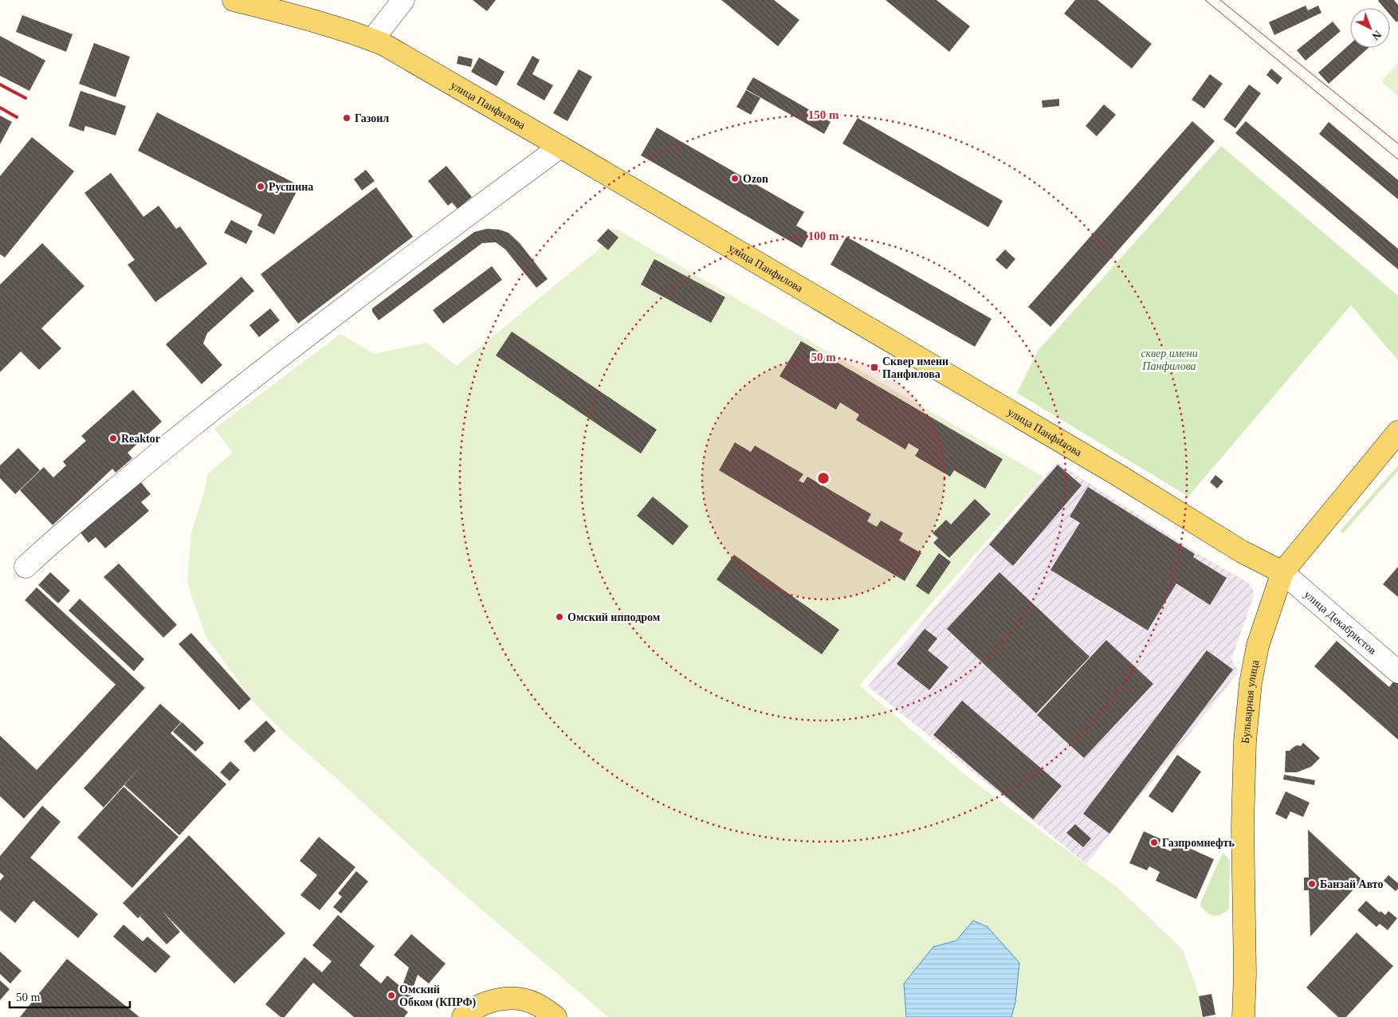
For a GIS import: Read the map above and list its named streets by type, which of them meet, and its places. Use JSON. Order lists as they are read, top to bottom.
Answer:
{
  "streets": {
    "main road": ["улица Панфилова", "Бульварная улица"],
    "street": ["улица Декабристов"]
  },
  "crossings": [
    ["улица Панфилова", "улица Декабристов"],
    ["улица Панфилова", "Бульварная улица"],
    ["улица Декабристов", "Бульварная улица"]
  ],
  "parks": ["сквер имени Панфилова"],
  "places": {
    "other": [
      "Газоил",
      "Ozon",
      "Русшина",
      "Reaktor",
      "Омский ипподром",
      "Газпромнефть",
      "Банзай Авто",
      "Омский Обком (КПРФ)"
    ],
    "transit": ["Сквер имени Панфилова"]
  },
  "scale_bar": "50 m",
  "north": "bottom right",
  "rings": ["150 m", "100 m", "50 m"]
}
